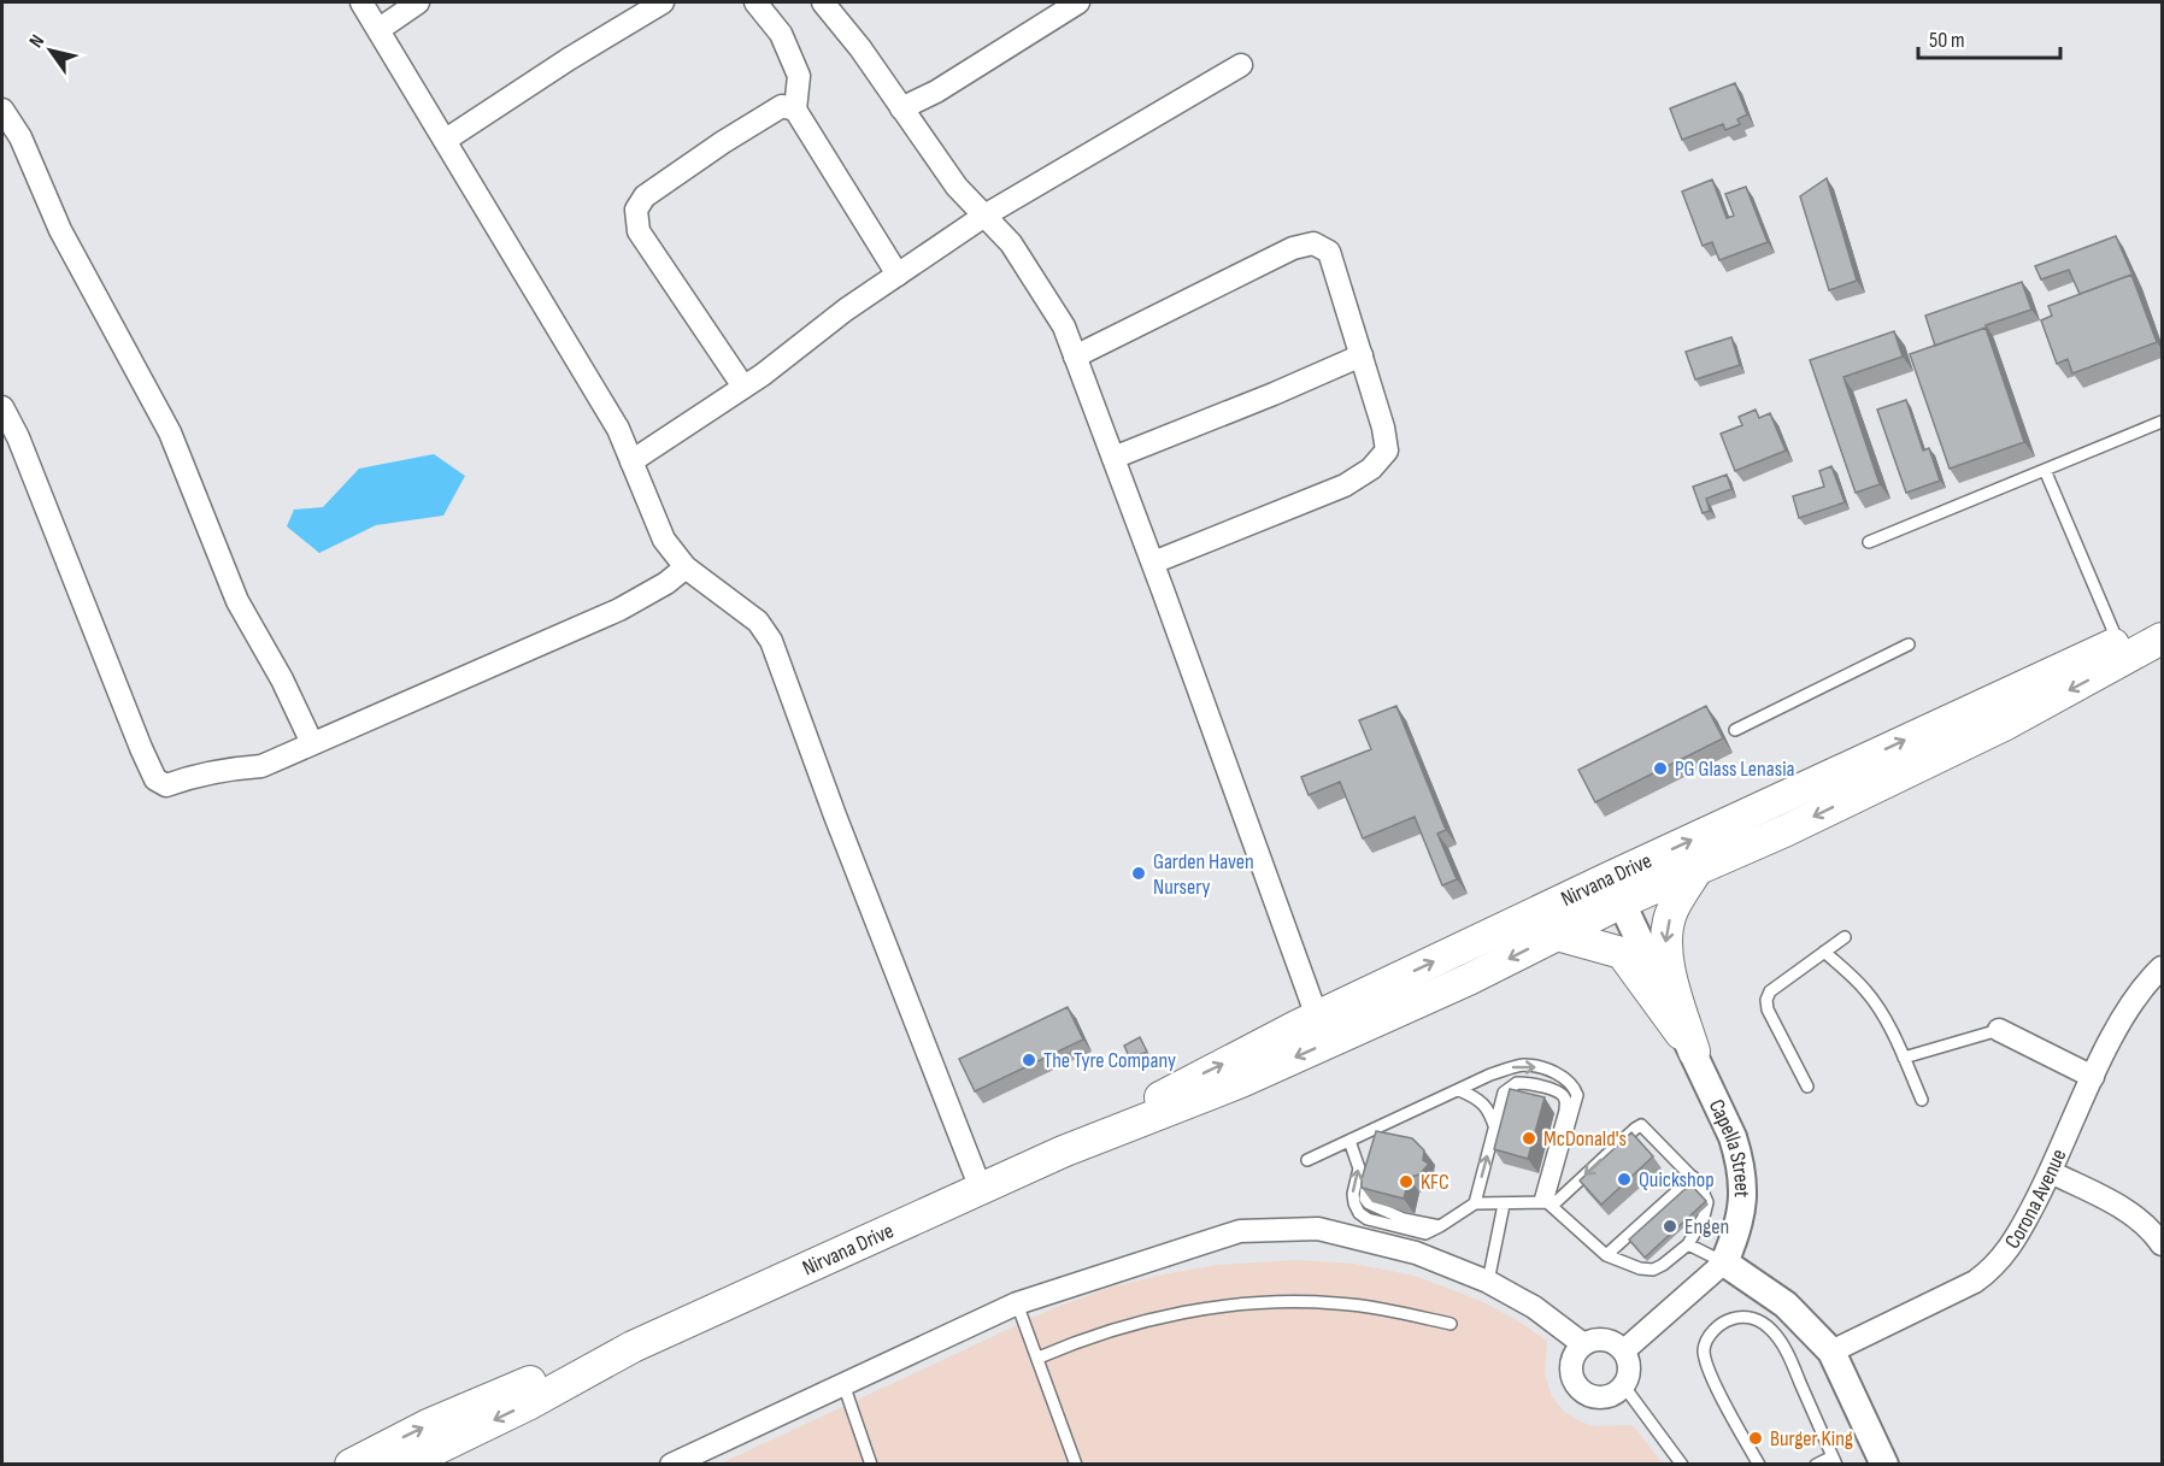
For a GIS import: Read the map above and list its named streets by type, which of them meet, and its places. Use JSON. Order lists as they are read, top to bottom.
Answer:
{
  "streets": {
    "main road": ["Nirvana Drive"],
    "street": ["Capella Street", "Corona Avenue"]
  },
  "crossings": [
    ["Nirvana Drive", "Capella Street"]
  ],
  "places": [
    "PG Glass Lenasia",
    "Garden Haven Nursery",
    "The Tyre Company",
    "McDonald's",
    "Quickshop",
    "KFC",
    "Engen",
    "Burger King"
  ],
  "scale_bar": "50 m",
  "north": "top left"
}
